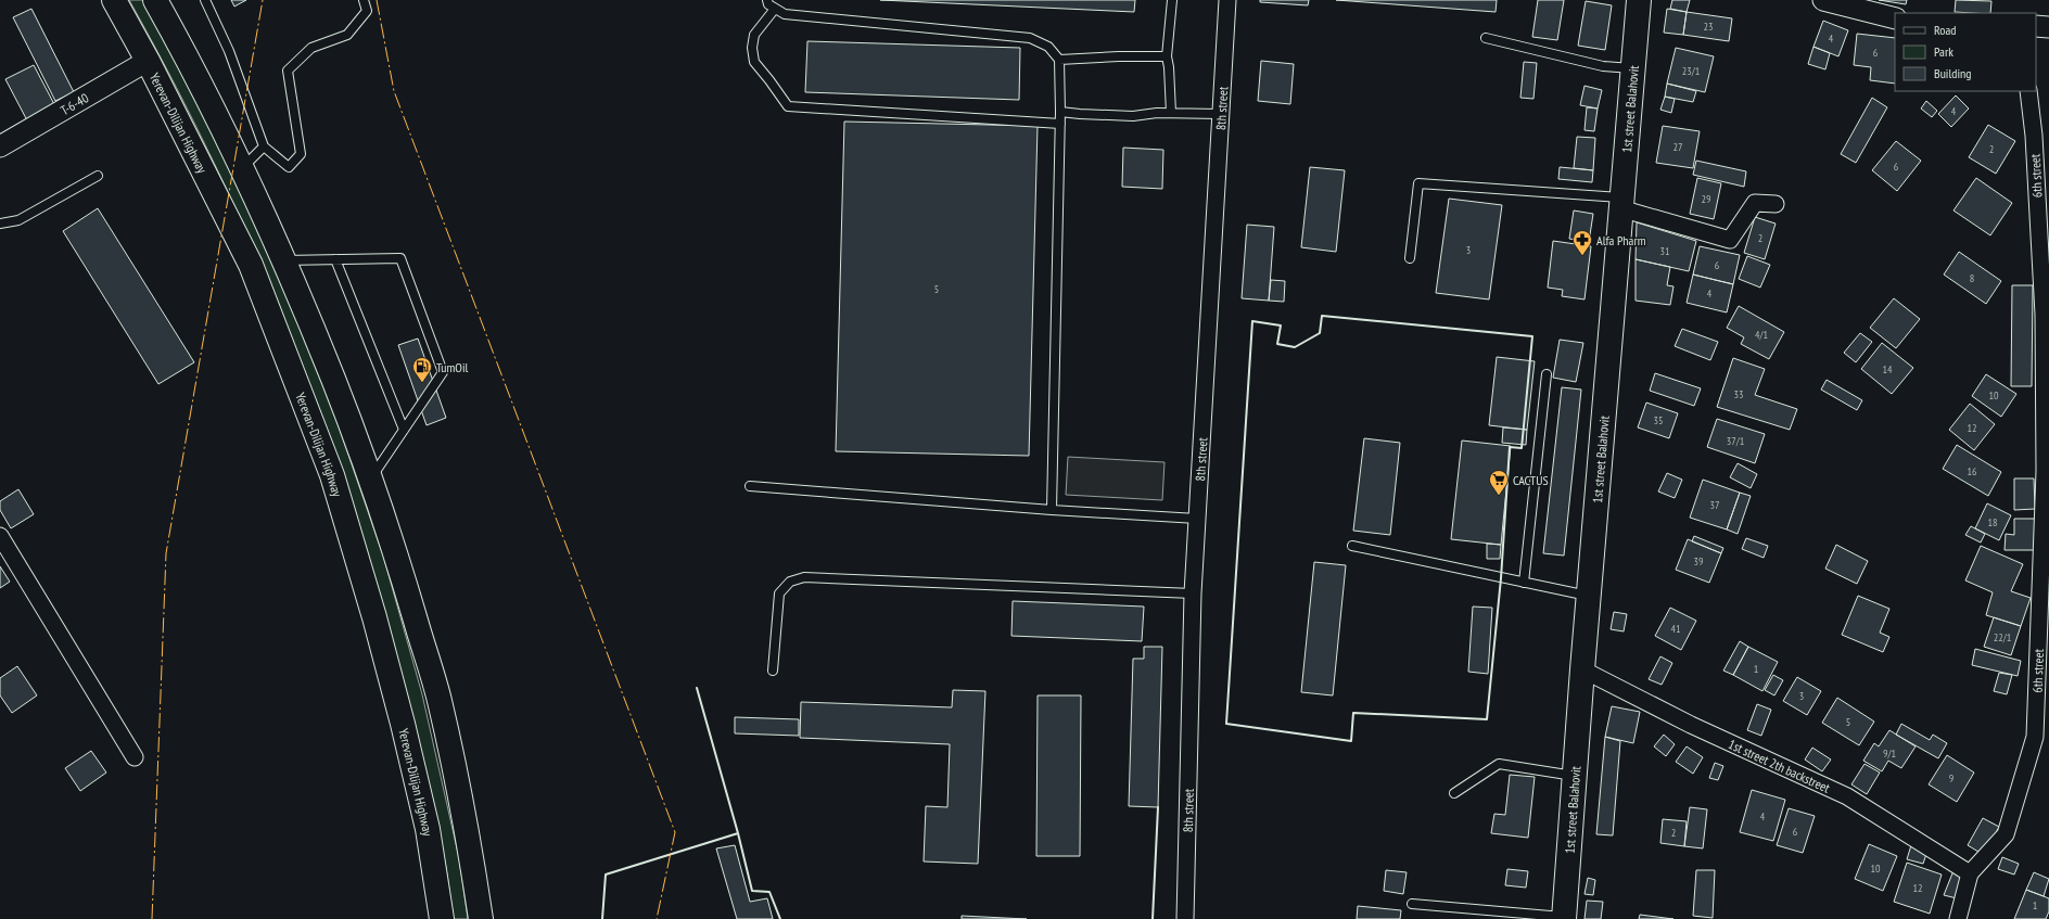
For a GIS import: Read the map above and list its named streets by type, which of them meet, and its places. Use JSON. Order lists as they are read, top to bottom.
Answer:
{
  "streets": {
    "main road": ["1st street Balahovit", "Yerevan-Dilijan Highway"],
    "street": [
      "T-6-40",
      "8th street",
      "6th street",
      "1st street 2th backstreet"
    ]
  },
  "crossings": [
    ["T-6-40", "Yerevan-Dilijan Highway"],
    ["1st street Balahovit", "1st street 2th backstreet"],
    ["6th street", "1st street 2th backstreet"]
  ],
  "places": {
    "pharmacy": ["Alfa Pharm"],
    "fuel station": ["TumOil"],
    "supermarket": ["CACTUS"]
  },
  "house_numbers": [
    "23",
    "4",
    "6",
    "23/1",
    "4",
    "27",
    "2",
    "6",
    "29",
    "2",
    "3",
    "31",
    "6",
    "8",
    "5",
    "4",
    "4/1",
    "14",
    "33",
    "10",
    "35",
    "12",
    "37/1",
    "16",
    "37",
    "18",
    "39",
    "41",
    "22/1",
    "1",
    "3",
    "5",
    "9/1",
    "9",
    "4",
    "6",
    "2",
    "10",
    "12",
    "1"
  ],
  "legend": ["Road", "Park", "Building"]
}
